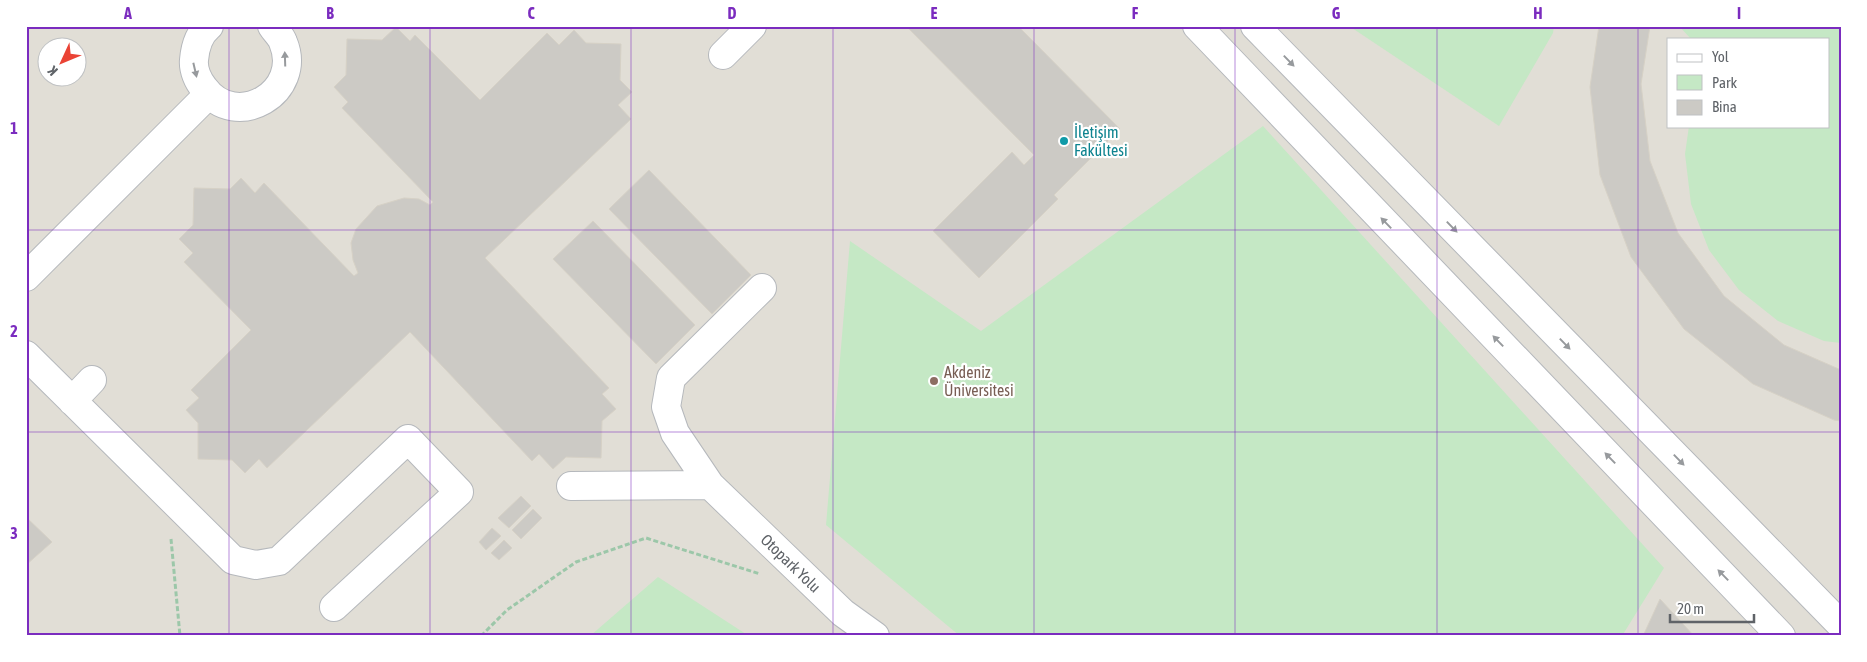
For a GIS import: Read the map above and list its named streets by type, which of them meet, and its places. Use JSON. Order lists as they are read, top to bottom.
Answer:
{
  "streets": {
    "street": ["Otopark Yolu"]
  },
  "places": ["İletişim Fakültesi", "Akdeniz Üniversitesi"],
  "legend": ["Yol", "Park", "Bina"],
  "scale_bar": "20 m",
  "north": "bottom left",
  "grid": {
    "columns": [
      "A",
      "B",
      "C",
      "D",
      "E",
      "F",
      "G",
      "H",
      "I"
    ],
    "rows": ["1", "2", "3"]
  }
}
